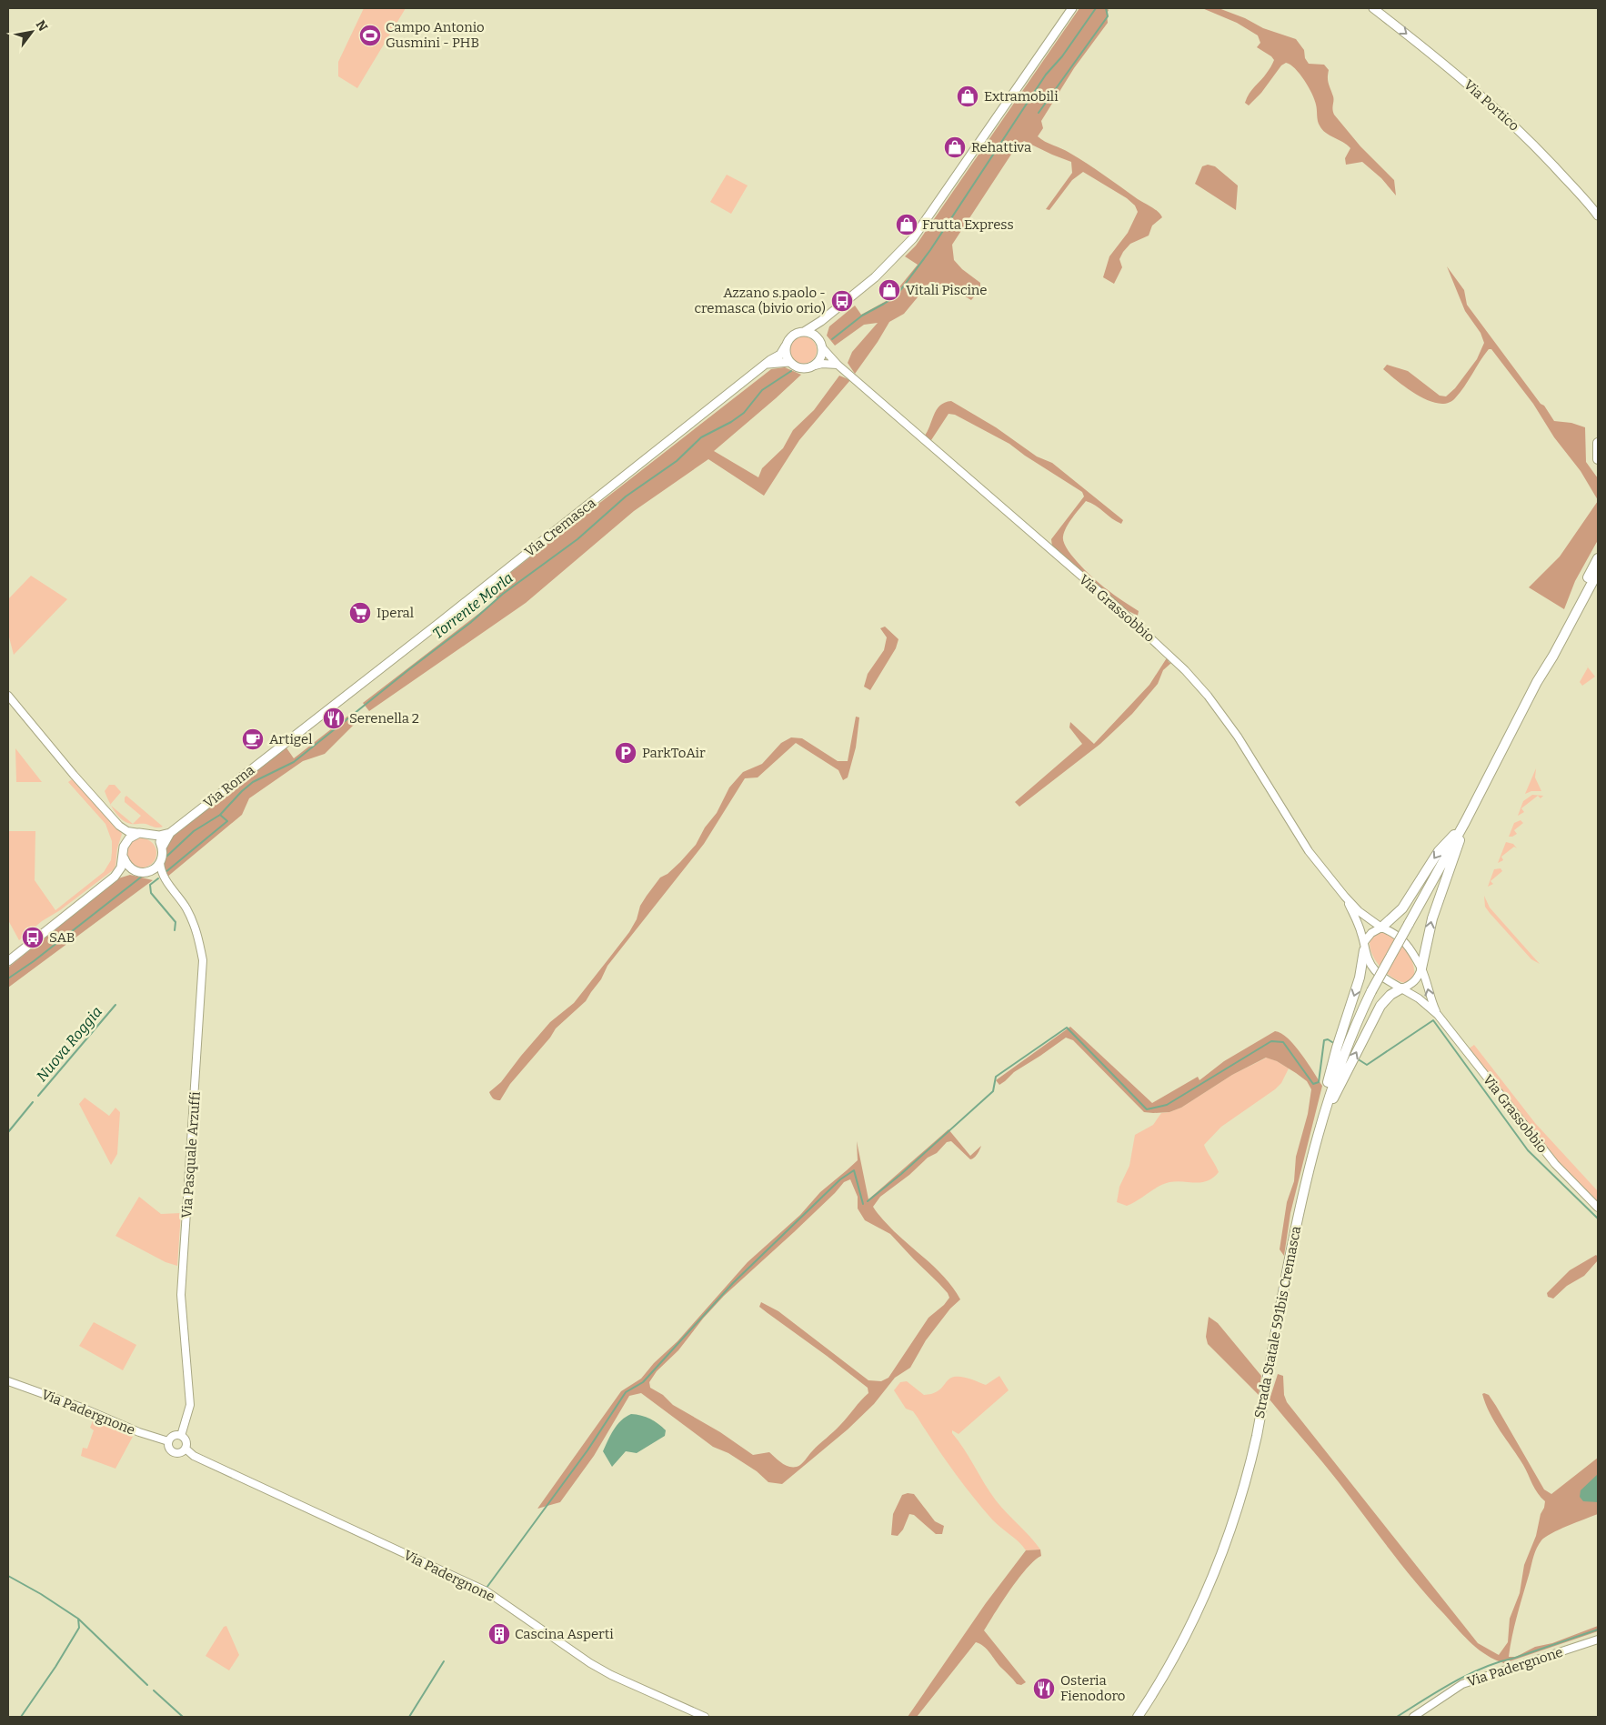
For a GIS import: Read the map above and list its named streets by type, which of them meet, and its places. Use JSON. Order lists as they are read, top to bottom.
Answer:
{
  "streets": {
    "highway": ["Strada Statale 591bis Cremasca"],
    "main road": ["Via Portico", "Via Cremasca", "Via Roma"],
    "street": ["Via Grassobbio", "Via Pasquale Arzuffi", "Via Padergnone"]
  },
  "crossings": [
    ["Via Cremasca", "Via Grassobbio"],
    ["Via Cremasca", "Via Roma"],
    ["Via Roma", "Via Pasquale Arzuffi"],
    ["Via Pasquale Arzuffi", "Via Padergnone"]
  ],
  "one_way": ["Via Portico"],
  "water": ["Torrente Morla", "Nuova Roggia"],
  "places": {
    "sports": ["Campo Antonio Gusmini - PHB"],
    "shop": [
      "Extramobili",
      "Rehattiva",
      "Frutta Express",
      "Vitali Piscine"
    ],
    "bus stop": ["Azzano s.paolo - cremasca (bivio orio)", "SAB"],
    "supermarket": ["Iperal"],
    "restaurant": ["Serenella 2", "Osteria Fienodoro"],
    "cafe": ["Artigel"],
    "parking": ["ParkToAir"],
    "building": ["Cascina Asperti"]
  },
  "north": "top right"
}
